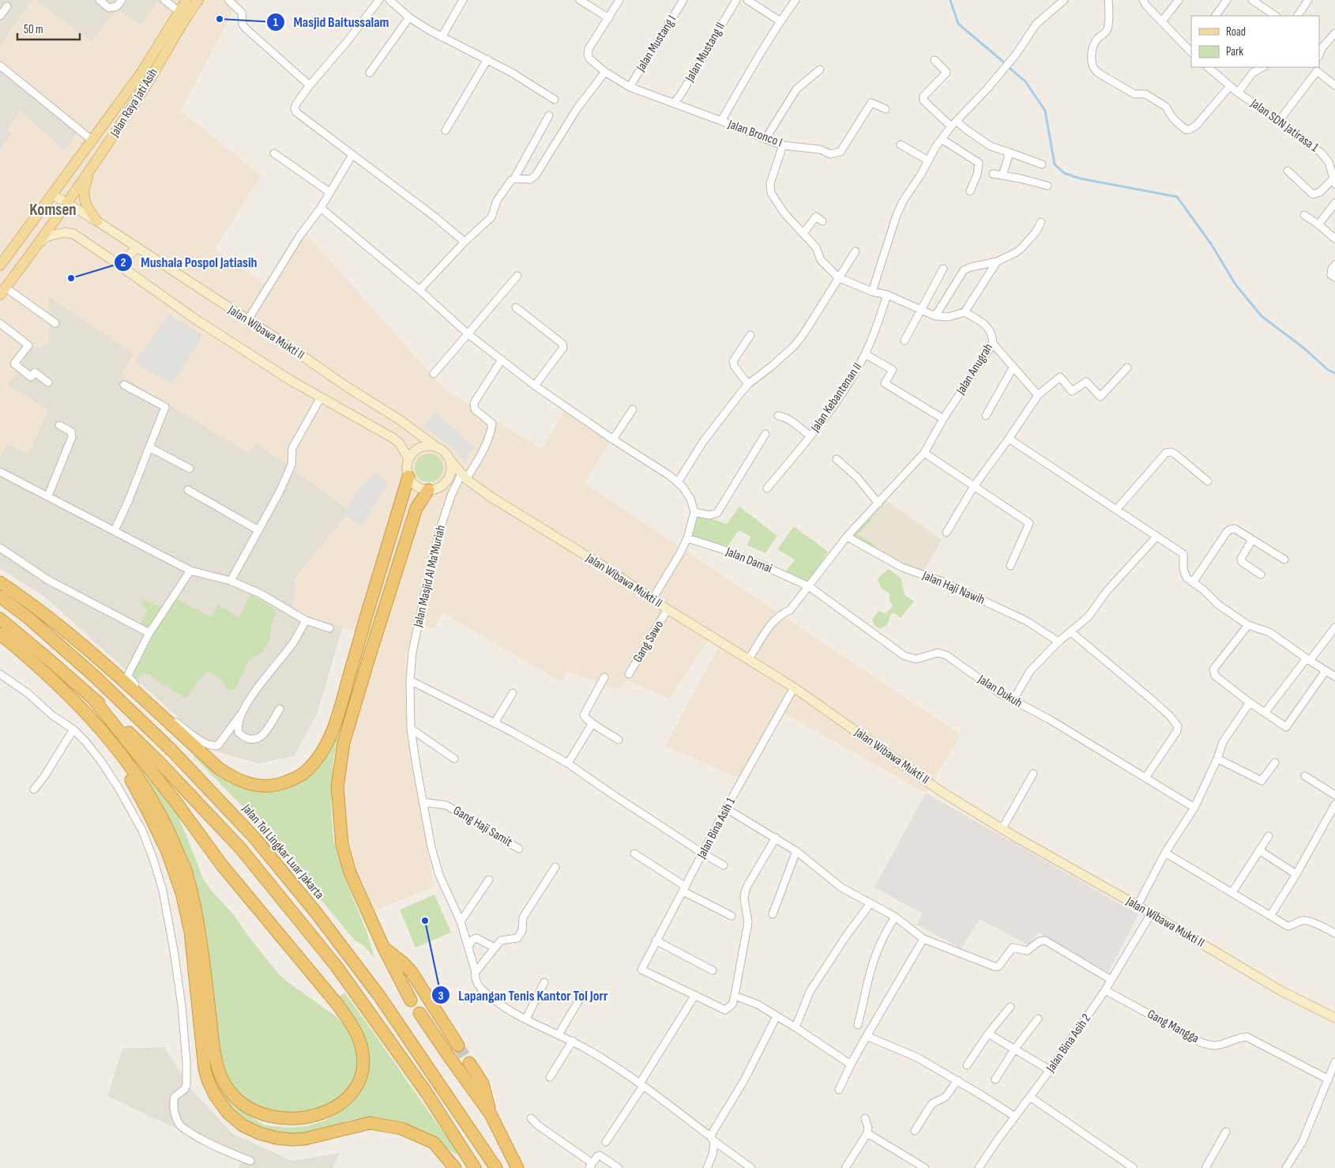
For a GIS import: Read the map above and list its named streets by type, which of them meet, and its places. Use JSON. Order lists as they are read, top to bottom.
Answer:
{
  "streets": {
    "highway": ["Jalan Tol Lingkar Luar Jakarta"],
    "main road": ["Jalan Raya Jati Asih", "Jalan Wibawa Mukti II"],
    "street": [
      "Jalan Mustang I",
      "Jalan Mustang II",
      "Jalan SDN Jatirasa 1",
      "Jalan Bronco I",
      "Jalan Anugrah",
      "Jalan Kebantenan II",
      "Jalan Damai",
      "Jalan Masjid Al Ma'Muriah",
      "Jalan Haji Nawih",
      "Gang Sawo",
      "Jalan Dukuh",
      "Gang Haji Samit",
      "Jalan Bina Asih 1",
      "Gang Mangga",
      "Jalan Bina Asih 2"
    ]
  },
  "crossings": [
    ["Jalan Mustang I", "Jalan Bronco I"],
    ["Jalan Mustang II", "Jalan Bronco I"],
    ["Jalan Raya Jati Asih", "Jalan Wibawa Mukti II"],
    ["Jalan Wibawa Mukti II", "Jalan Anugrah"],
    ["Jalan Wibawa Mukti II", "Jalan Masjid Al Ma'Muriah"],
    ["Jalan Wibawa Mukti II", "Gang Sawo"],
    ["Jalan Wibawa Mukti II", "Jalan Bina Asih 1"],
    ["Jalan Wibawa Mukti II", "Jalan Bina Asih 2"],
    ["Jalan Anugrah", "Jalan Damai"],
    ["Jalan Anugrah", "Jalan Haji Nawih"],
    ["Jalan Anugrah", "Jalan Dukuh"],
    ["Jalan Damai", "Jalan Dukuh"],
    ["Jalan Masjid Al Ma'Muriah", "Gang Haji Samit"],
    ["Gang Mangga", "Jalan Bina Asih 2"]
  ],
  "districts": ["Komsen"],
  "places": ["Masjid Baitussalam", "Mushala Pospol Jatiasih", "Lapangan Tenis Kantor Tol Jorr"],
  "legend": ["Road", "Park"],
  "scale_bar": "50 m"
}
